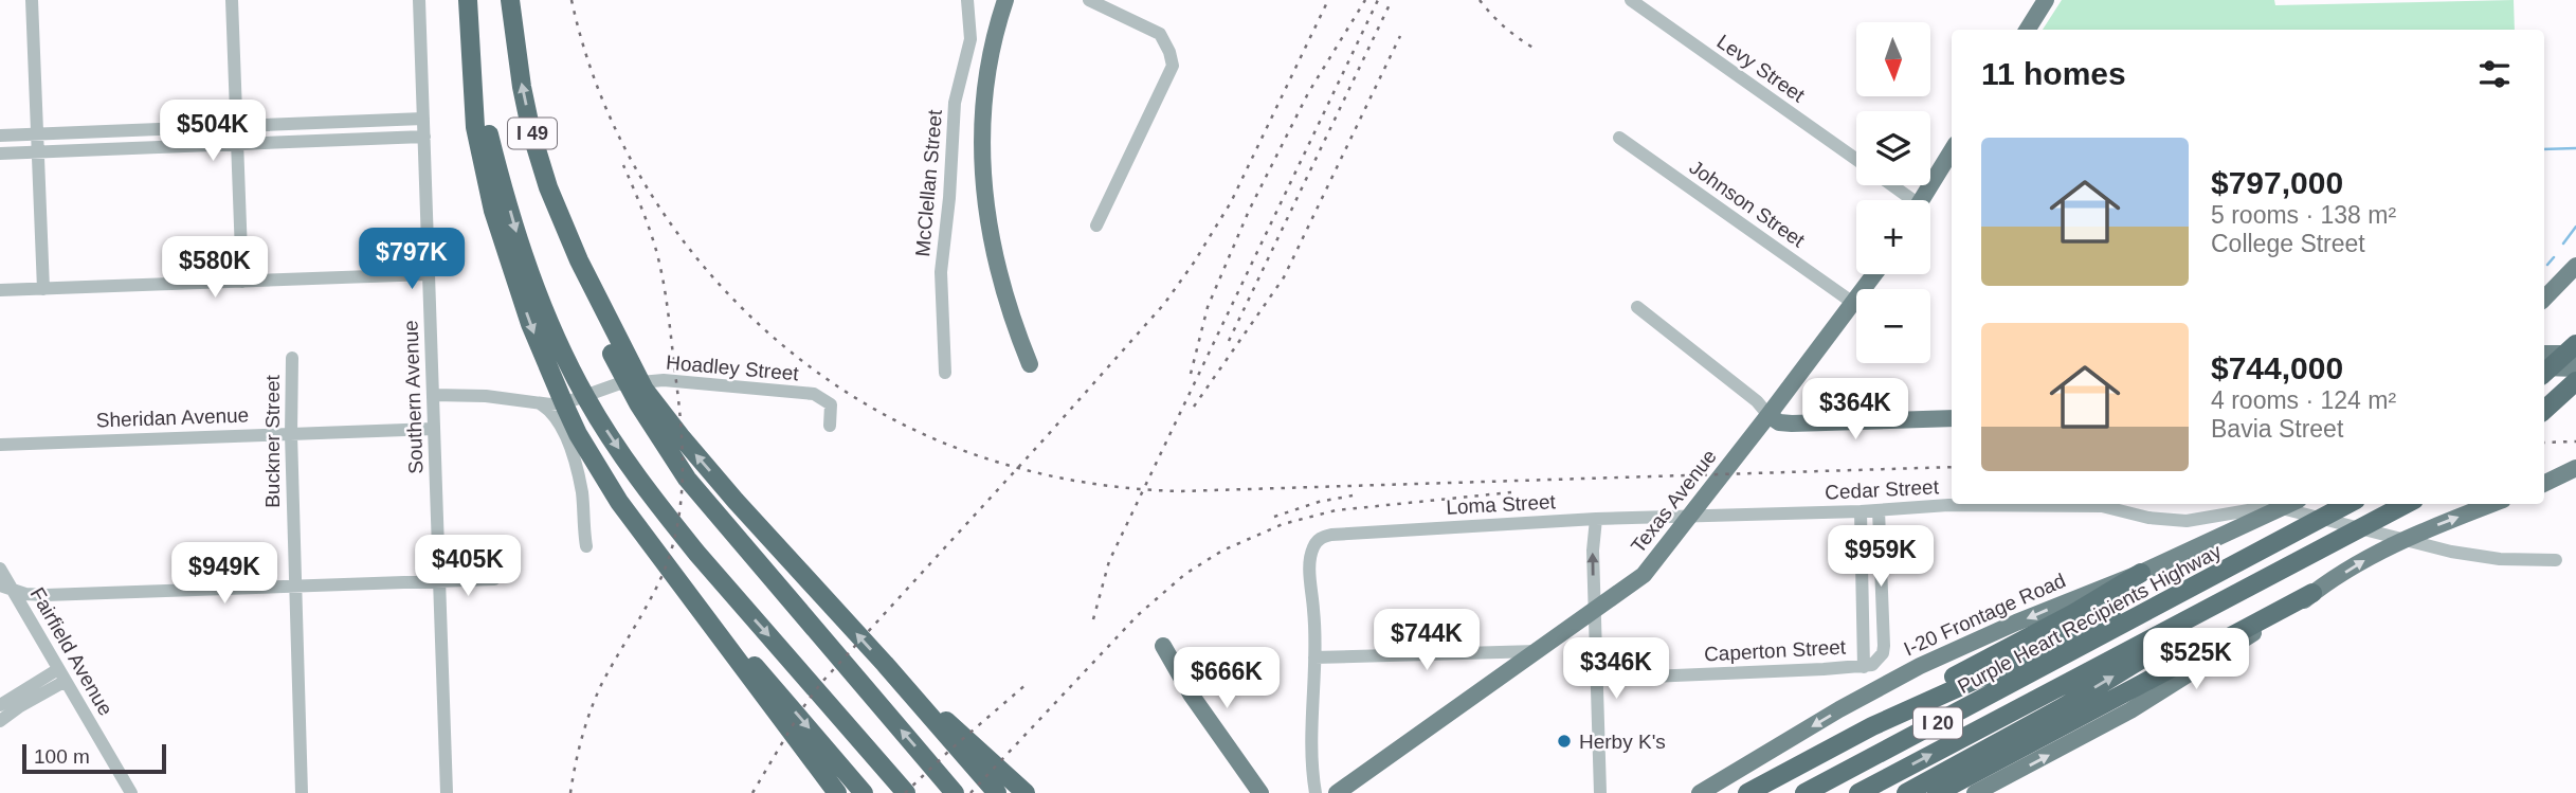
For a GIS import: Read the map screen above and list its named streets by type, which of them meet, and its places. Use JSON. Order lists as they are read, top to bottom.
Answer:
{
  "streets": {
    "highway": ["I 49", "Purple Heart Recipients Highway", "I 20"],
    "main road": ["Texas Avenue", "I-20 Frontage Road"],
    "street": [
      "Levy Street",
      "McClellan Street",
      "Johnson Street",
      "Hoadley Street",
      "Southern Avenue",
      "Sheridan Avenue",
      "Buckner Street",
      "Cedar Street",
      "Loma Street",
      "Caperton Street",
      "Fairfield Avenue"
    ]
  },
  "crossings": [
    ["Johnson Street", "Texas Avenue"],
    ["Hoadley Street", "Southern Avenue"],
    ["Southern Avenue", "Sheridan Avenue"],
    ["Sheridan Avenue", "Buckner Street"],
    ["Cedar Street", "Texas Avenue"],
    ["Cedar Street", "Loma Street"],
    ["Texas Avenue", "Loma Street"]
  ],
  "places": ["Herby K's"],
  "scale_bar": "100 m",
  "north": "bottom",
  "page": {
    "map_buttons": ["+", "−"],
    "heading": "11 homes",
    "price": [
      "$504K",
      "$797K",
      "$580K",
      "$364K",
      "$959K",
      "$405K",
      "$949K",
      "$744K",
      "$525K",
      "$346K",
      "$666K"
    ],
    "list": [
      {
        "name": "$797,000",
        "note": "5 rooms · 138 m² · College Street"
      },
      {
        "name": "$744,000",
        "note": "4 rooms · 124 m² · Bavia Street"
      }
    ],
    "scale": "100 m"
  }
}
